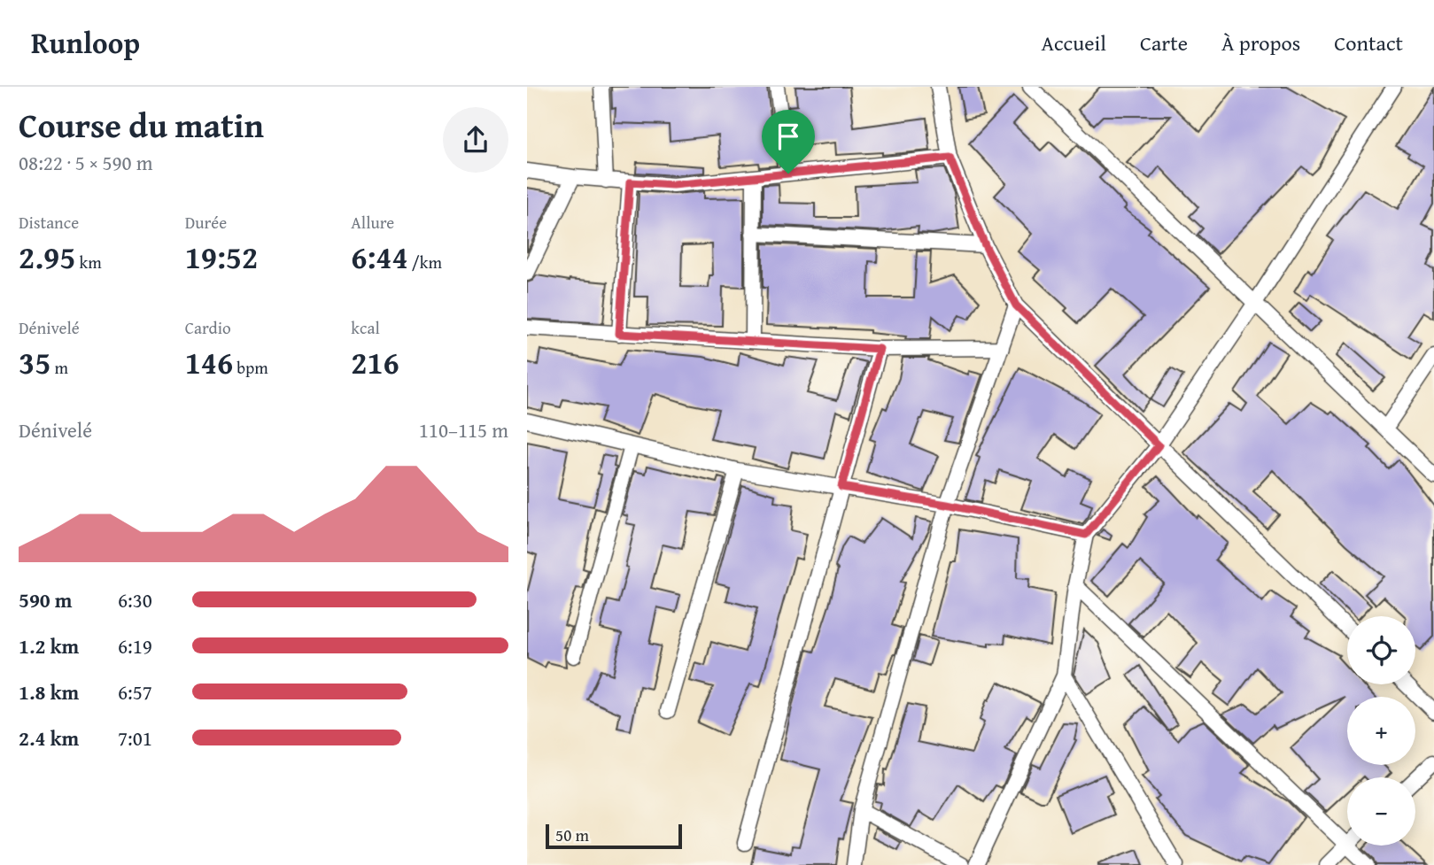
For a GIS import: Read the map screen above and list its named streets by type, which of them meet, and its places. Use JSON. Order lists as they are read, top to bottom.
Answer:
{
  "scale_bar": "50 m",
  "page": {
    "header": "Runloop",
    "nav": [
      "Accueil",
      "Carte",
      "À propos",
      "Contact"
    ],
    "heading": ["Course du matin", "08:22 · 5 × 590 m"],
    "stats": [
      ["Distance", "2.95 km"],
      ["Durée", "19:52"],
      ["Allure", "6:44 /km"],
      ["Dénivelé", "35 m"],
      ["Cardio", "146 bpm"],
      ["kcal", "216"]
    ],
    "chart": ["Dénivelé", "110–115 m"],
    "list": [
      {
        "name": "590 m",
        "note": "6:30"
      },
      {
        "name": "1.2 km",
        "note": "6:19"
      },
      {
        "name": "1.8 km",
        "note": "6:57"
      },
      {
        "name": "2.4 km",
        "note": "7:01"
      }
    ],
    "map_buttons": ["+", "−"],
    "scale": "50 m"
  }
}
